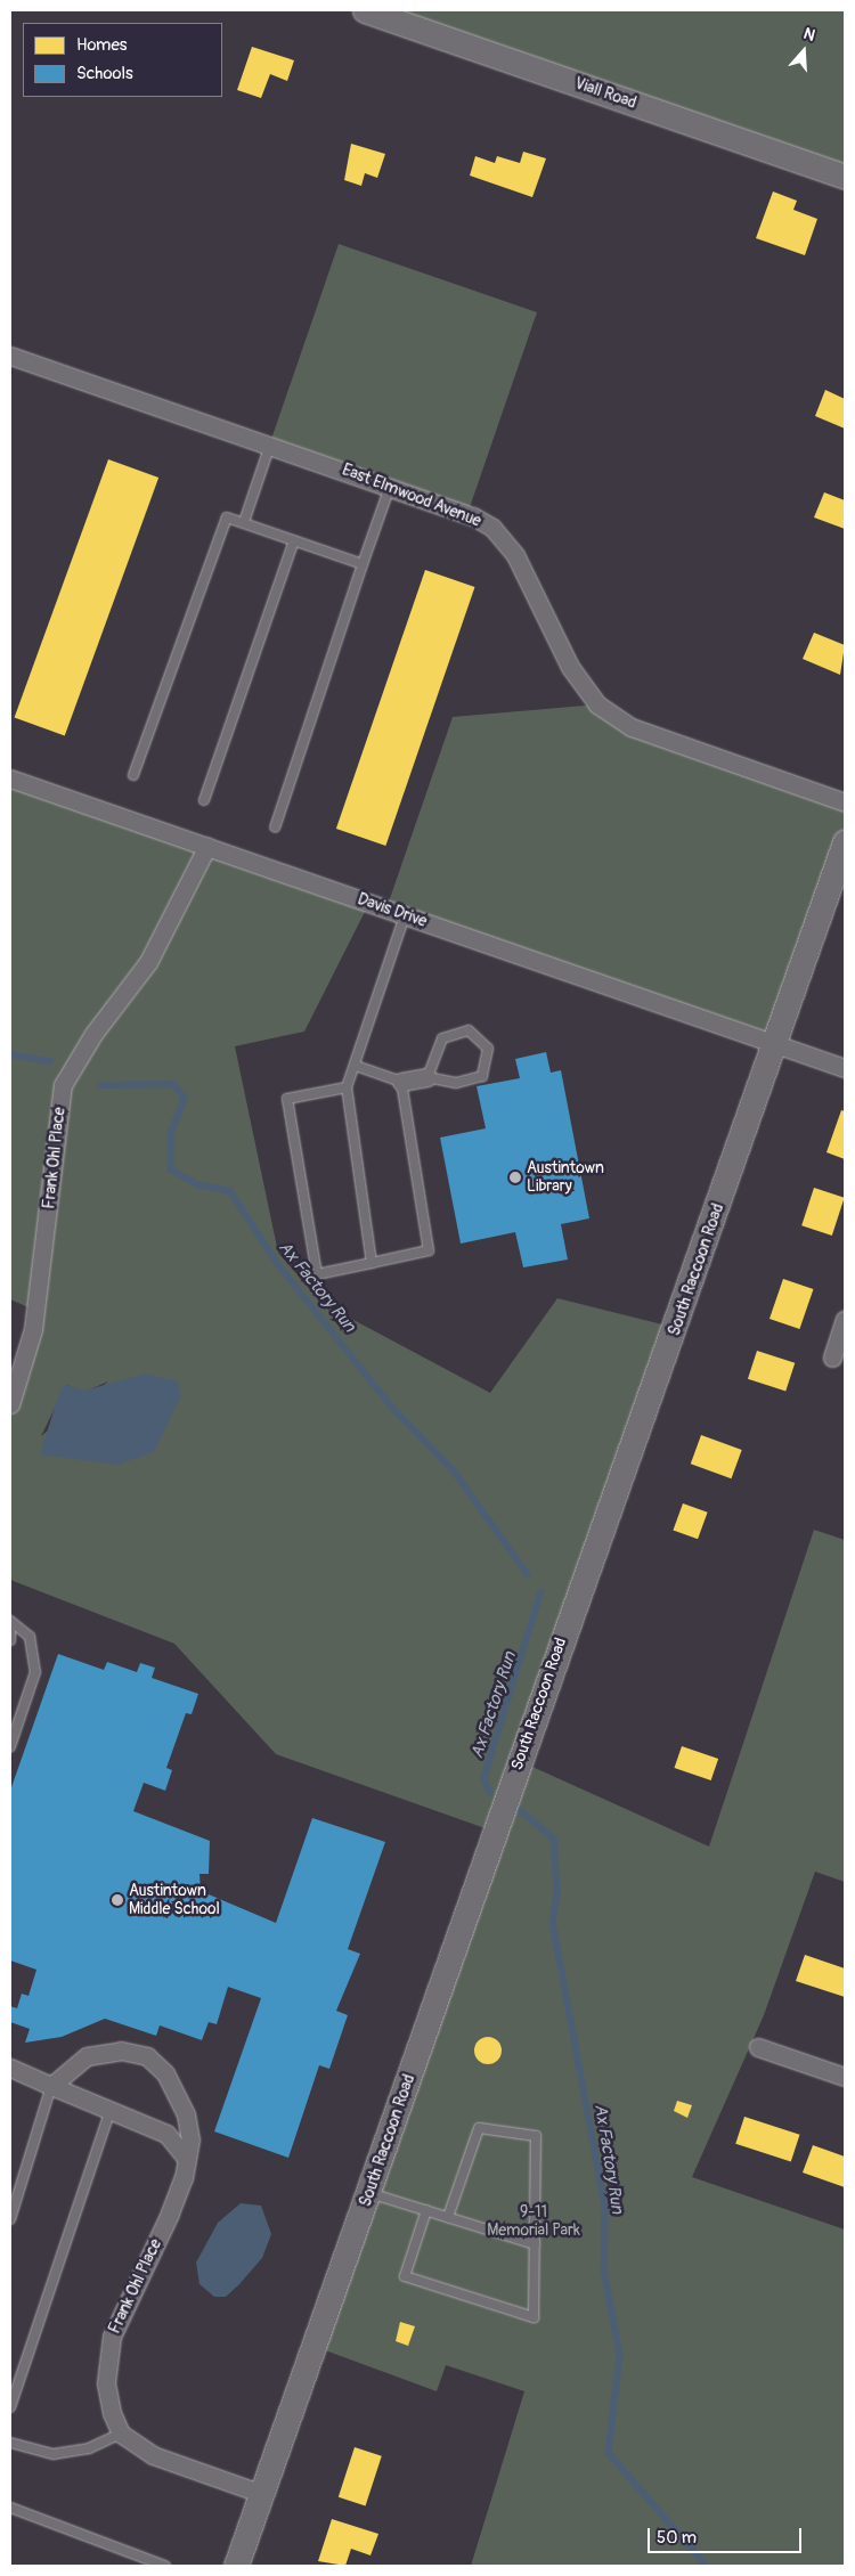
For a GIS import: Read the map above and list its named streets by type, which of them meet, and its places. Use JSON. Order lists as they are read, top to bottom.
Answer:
{
  "streets": {
    "street": [
      "Viall Road",
      "East Elmwood Avenue",
      "Davis Drive",
      "Frank Ohl Place",
      "South Raccoon Road"
    ]
  },
  "crossings": [
    ["Davis Drive", "Frank Ohl Place"],
    ["Davis Drive", "South Raccoon Road"]
  ],
  "water": ["Ax Factory Run"],
  "parks": ["9-11 Memorial Park"],
  "places": ["Austintown Library", "Austintown Middle School"],
  "legend": ["Homes", "Schools"],
  "scale_bar": "50 m",
  "north": "top"
}
